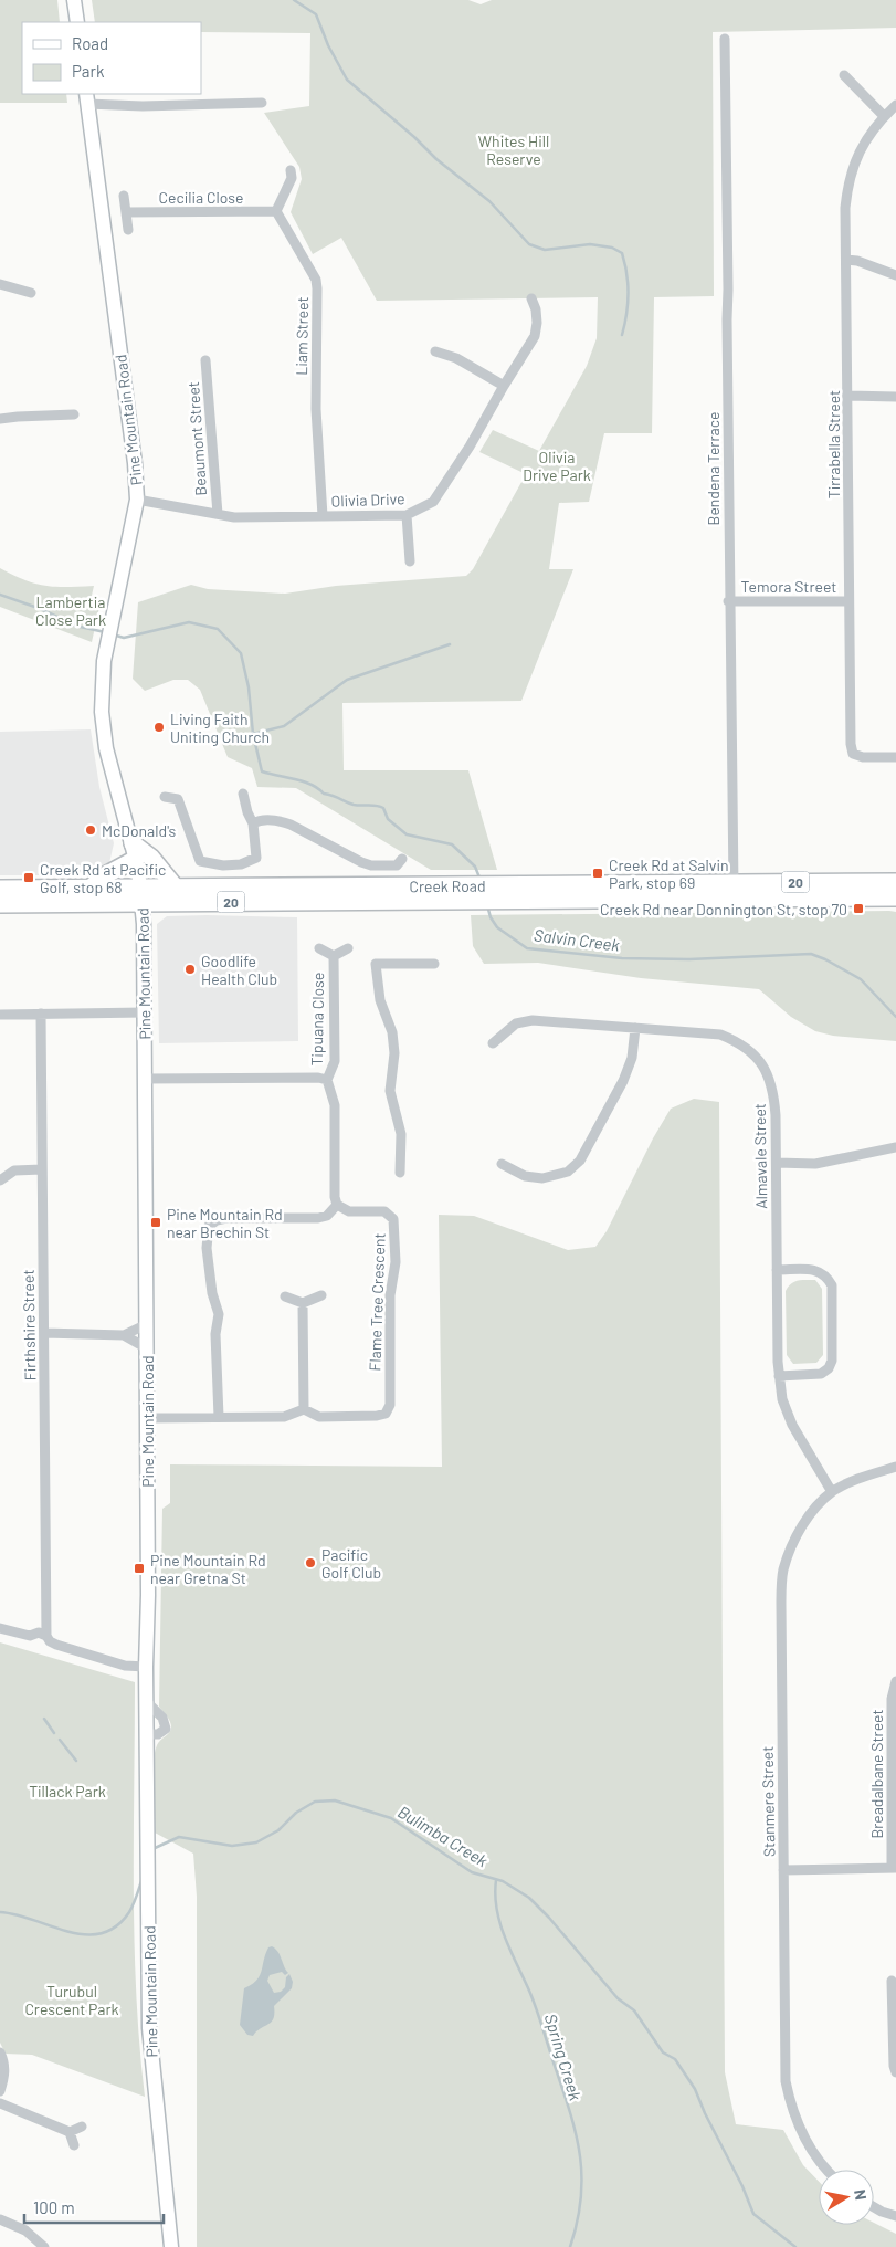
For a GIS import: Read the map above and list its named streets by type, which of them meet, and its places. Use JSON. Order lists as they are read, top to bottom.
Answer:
{
  "streets": {
    "main road": ["Pine Mountain Road", "20", "Creek Road"],
    "street": [
      "Cecilia Close",
      "Liam Street",
      "Beaumont Street",
      "Tirrabella Street",
      "Bendena Terrace",
      "Olivia Drive",
      "Temora Street",
      "Tipuana Close",
      "Almavale Street",
      "Flame Tree Crescent",
      "Firthshire Street",
      "Breadalbane Street",
      "Stanmere Street"
    ]
  },
  "crossings": [
    ["Cecilia Close", "Liam Street"],
    ["Liam Street", "Olivia Drive"],
    ["Pine Mountain Road", "Olivia Drive"],
    ["Pine Mountain Road", "Creek Road"],
    ["Pine Mountain Road", "Flame Tree Crescent"],
    ["Beaumont Street", "Olivia Drive"],
    ["Tirrabella Street", "Temora Street"],
    ["Bendena Terrace", "Temora Street"],
    ["Bendena Terrace", "Creek Road"],
    ["Almavale Street", "Stanmere Street"]
  ],
  "water": ["Salvin Creek", "Bulimba Creek", "Spring Creek"],
  "parks": [
    "Whites Hill Reserve",
    "Olivia Drive Park",
    "Lambertia Close Park",
    "Tillack Park",
    "Turubul Crescent Park"
  ],
  "places": {
    "other": [
      "Living Faith Uniting Church",
      "McDonald's",
      "Goodlife Health Club",
      "Pacific Golf Club"
    ],
    "transit": [
      "Creek Rd at Salvin Park, stop 69",
      "Creek Rd at Pacific Golf, stop 68",
      "Creek Rd near Donnington St, stop 70",
      "Pine Mountain Rd near Brechin St",
      "Pine Mountain Rd near Gretna St"
    ]
  },
  "legend": ["Road", "Park"],
  "scale_bar": "100 m",
  "north": "right"
}
